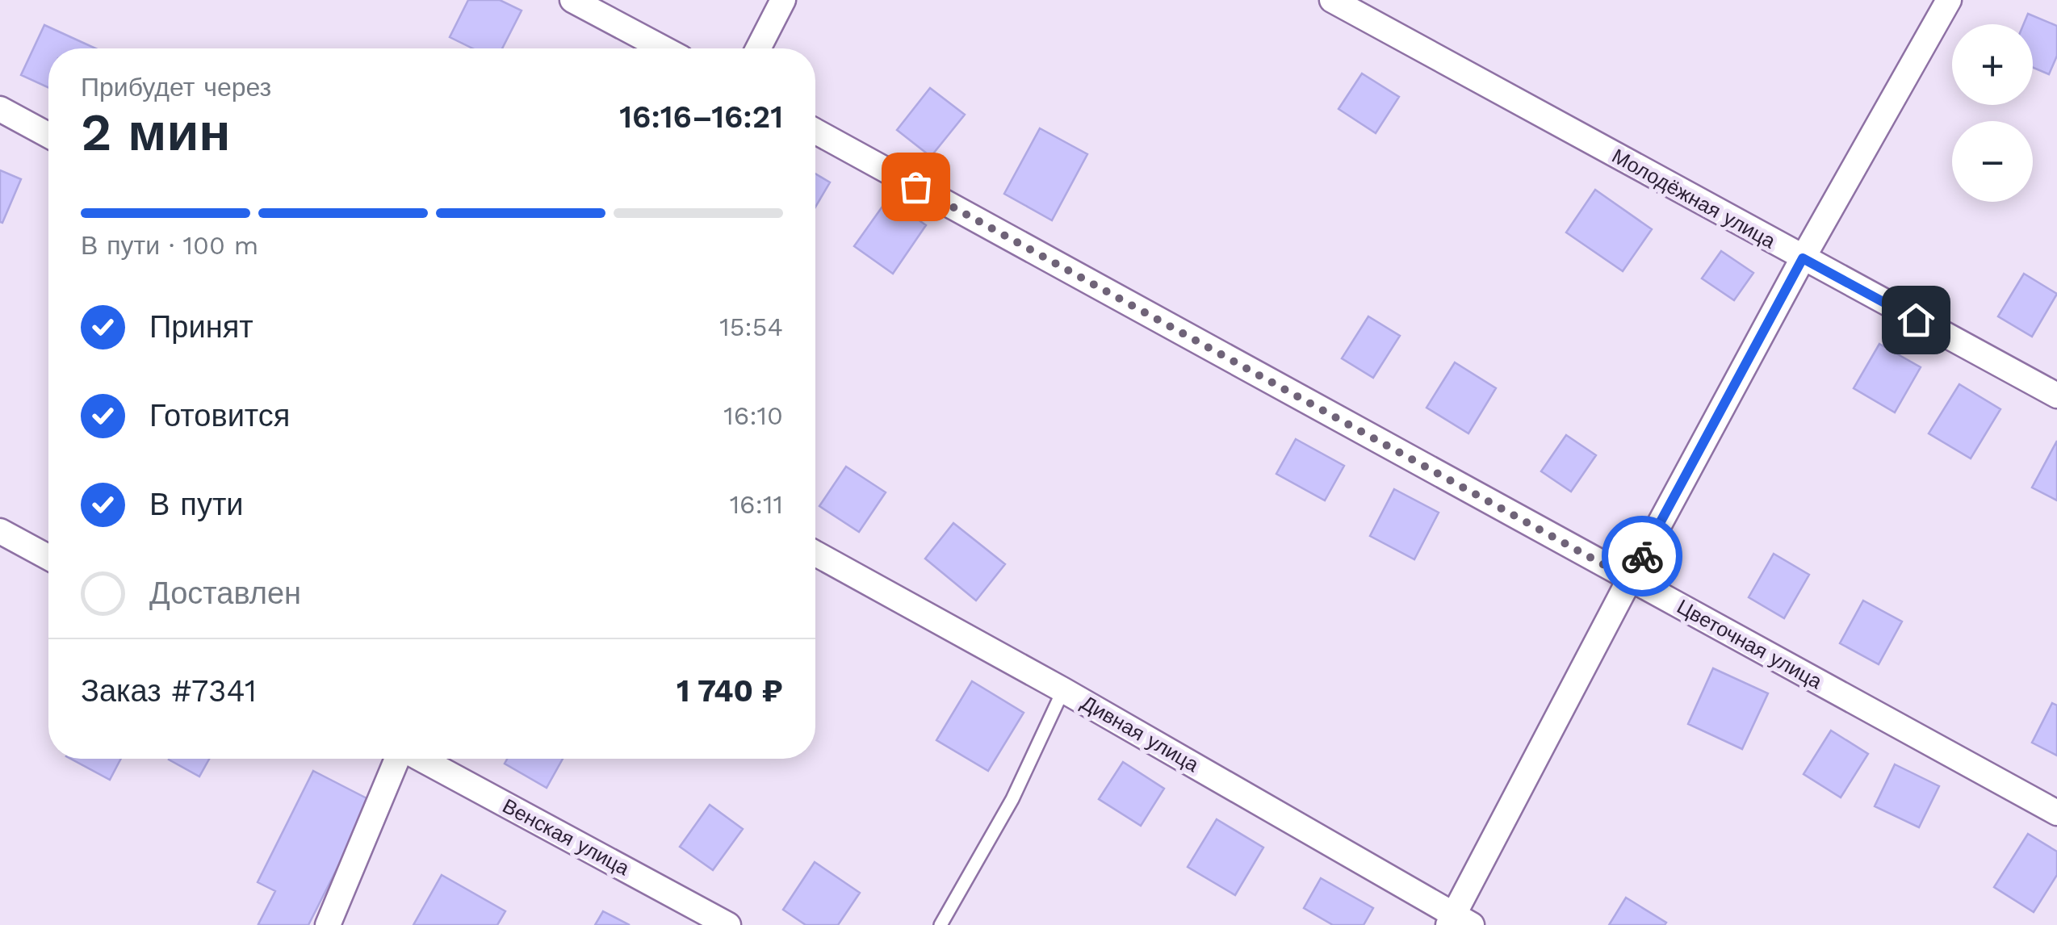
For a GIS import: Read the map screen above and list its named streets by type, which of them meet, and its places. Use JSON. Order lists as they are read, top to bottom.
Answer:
{
  "streets": {
    "street": [
      "Молодёжная улица",
      "Цветочная улица",
      "Дивная улица",
      "Венская улица"
    ]
  },
  "page": {
    "map_buttons": ["+", "−"],
    "heading": ["2 мин", "Прибудет через", "16:16–16:21"],
    "panel": ["Заказ #7341", "1 740 ₽"],
    "bar": "В пути · 100 m",
    "list": [
      ["Принят", "15:54"],
      ["Готовится", "16:10"],
      ["В пути", "16:11"],
      "Доставлен"
    ]
  }
}
